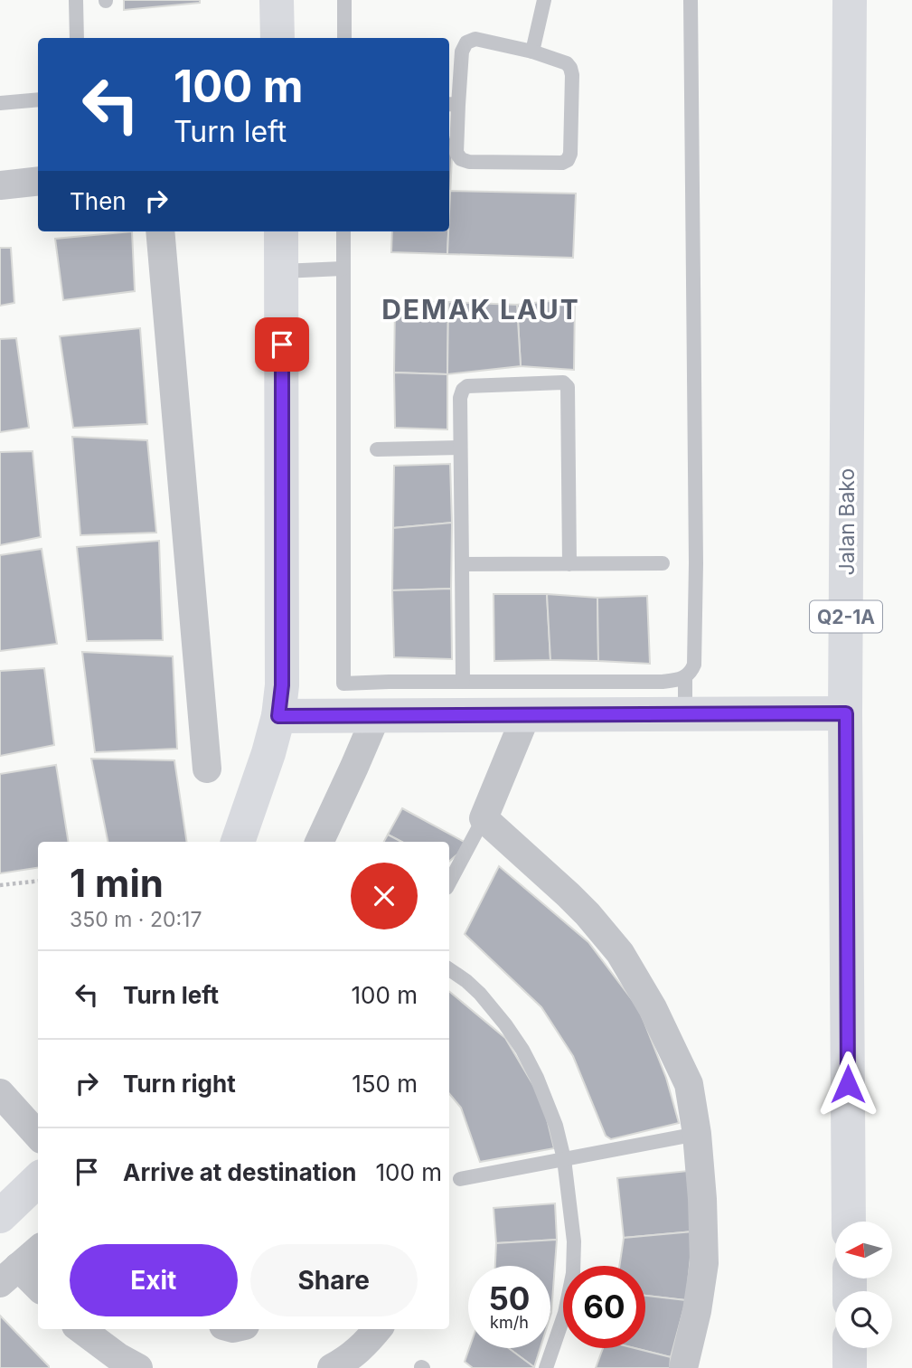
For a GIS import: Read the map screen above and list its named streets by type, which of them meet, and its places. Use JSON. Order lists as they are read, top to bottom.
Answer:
{
  "streets": {
    "main road": ["Jalan Bako", "Q2-1A"]
  },
  "districts": ["DEMAK LAUT"],
  "north": "left",
  "page": {
    "turn": ["100 m", "Turn left"],
    "then": "Then",
    "heading": ["1 min", "350 m · 20:17"],
    "list": [
      {
        "name": "Turn left",
        "value": "100 m"
      },
      {
        "name": "Turn right",
        "value": "150 m"
      },
      {
        "name": "Arrive at destination",
        "value": "100 m"
      }
    ],
    "buttons": ["Exit", "Share"],
    "speed": "50 km/h",
    "limit": "60"
  }
}
